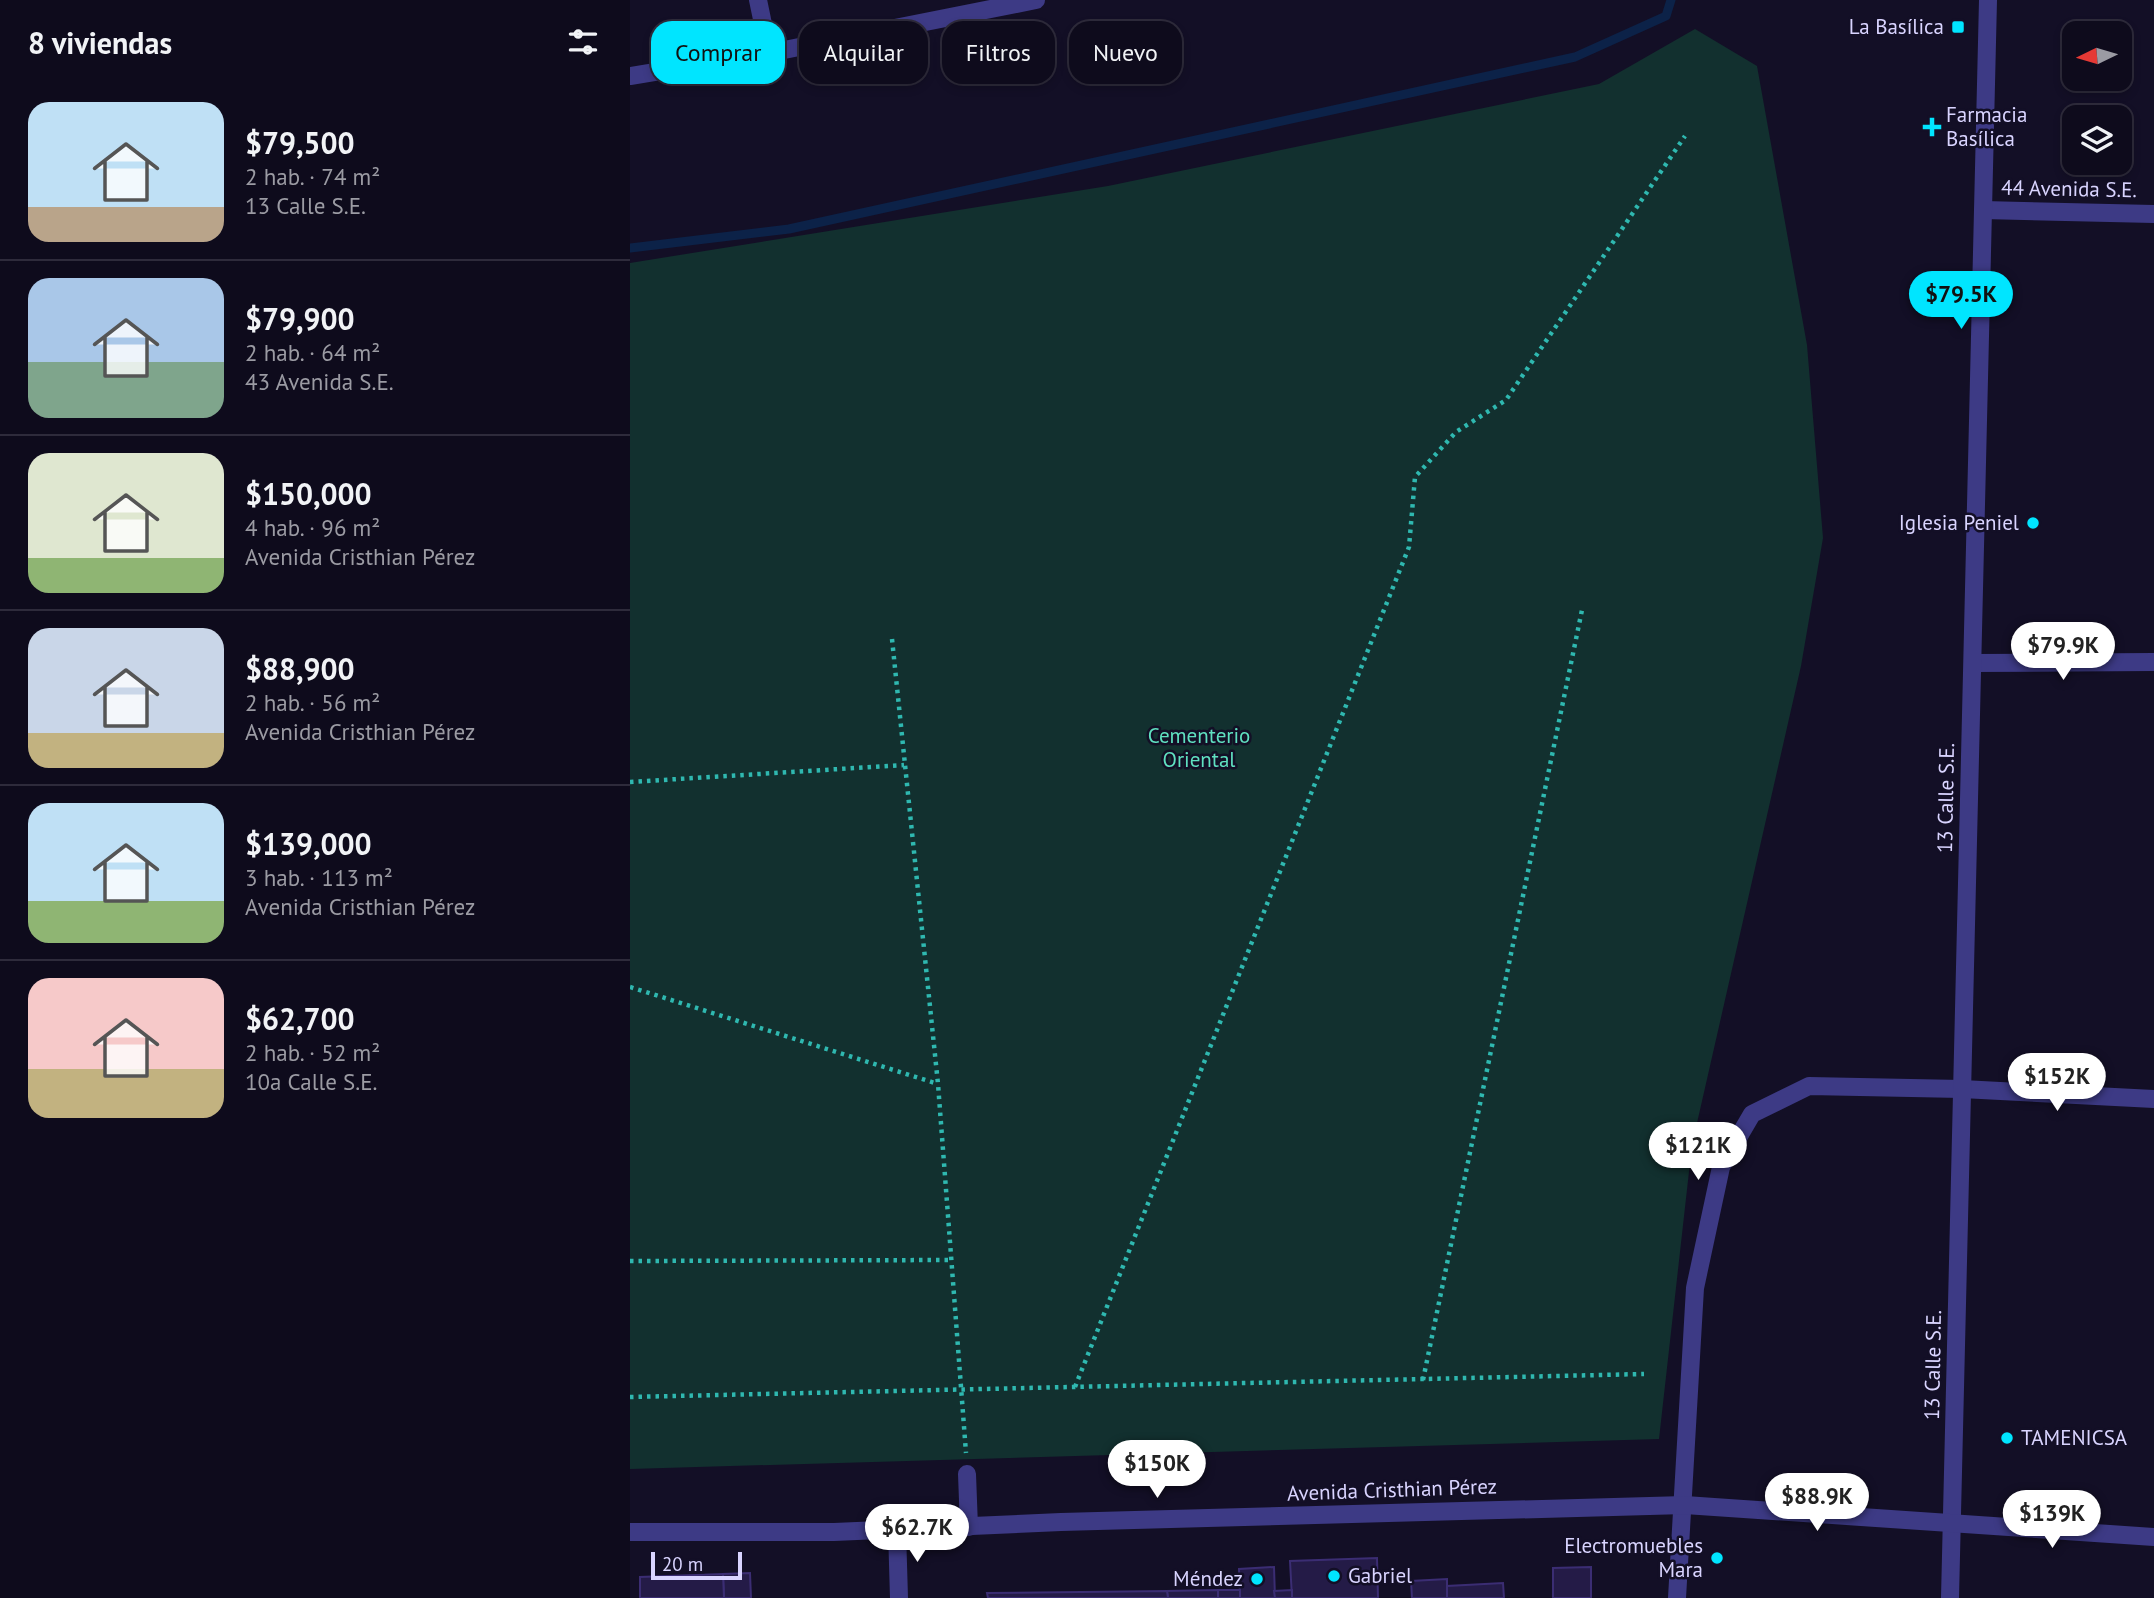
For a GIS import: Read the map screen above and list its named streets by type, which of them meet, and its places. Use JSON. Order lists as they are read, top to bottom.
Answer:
{
  "streets": {
    "street": ["44 Avenida S.E.", "13 Calle S.E.", "Avenida Cristhian Pérez"]
  },
  "crossings": [
    ["44 Avenida S.E.", "13 Calle S.E."],
    ["13 Calle S.E.", "Avenida Cristhian Pérez"]
  ],
  "parks": ["Cementerio Oriental"],
  "places": {
    "transit": ["La Basílica"],
    "health": ["Farmacia Basílica"],
    "other": [
      "Iglesia Peniel",
      "TAMENICSA",
      "Electromuebles Mara",
      "Gabriel",
      "Méndez"
    ]
  },
  "scale_bar": "20 m",
  "north": "left",
  "page": {
    "heading": "8 viviendas",
    "chip": [
      "Comprar",
      "Alquilar",
      "Filtros",
      "Nuevo"
    ],
    "list": [
      {
        "name": "$79,500",
        "note": "2 hab. · 74 m² · 13 Calle S.E."
      },
      {
        "name": "$79,900",
        "note": "2 hab. · 64 m² · 43 Avenida S.E."
      },
      {
        "name": "$150,000",
        "note": "4 hab. · 96 m² · Avenida Cristhian Pérez"
      },
      {
        "name": "$88,900",
        "note": "2 hab. · 56 m² · Avenida Cristhian Pérez"
      },
      {
        "name": "$139,000",
        "note": "3 hab. · 113 m² · Avenida Cristhian Pérez"
      },
      {
        "name": "$62,700",
        "note": "2 hab. · 52 m² · 10a Calle S.E."
      }
    ],
    "price": [
      "$79.5K",
      "$79.9K",
      "$152K",
      "$121K",
      "$150K",
      "$88.9K",
      "$139K",
      "$62.7K"
    ],
    "scale": "20 m"
  }
}
